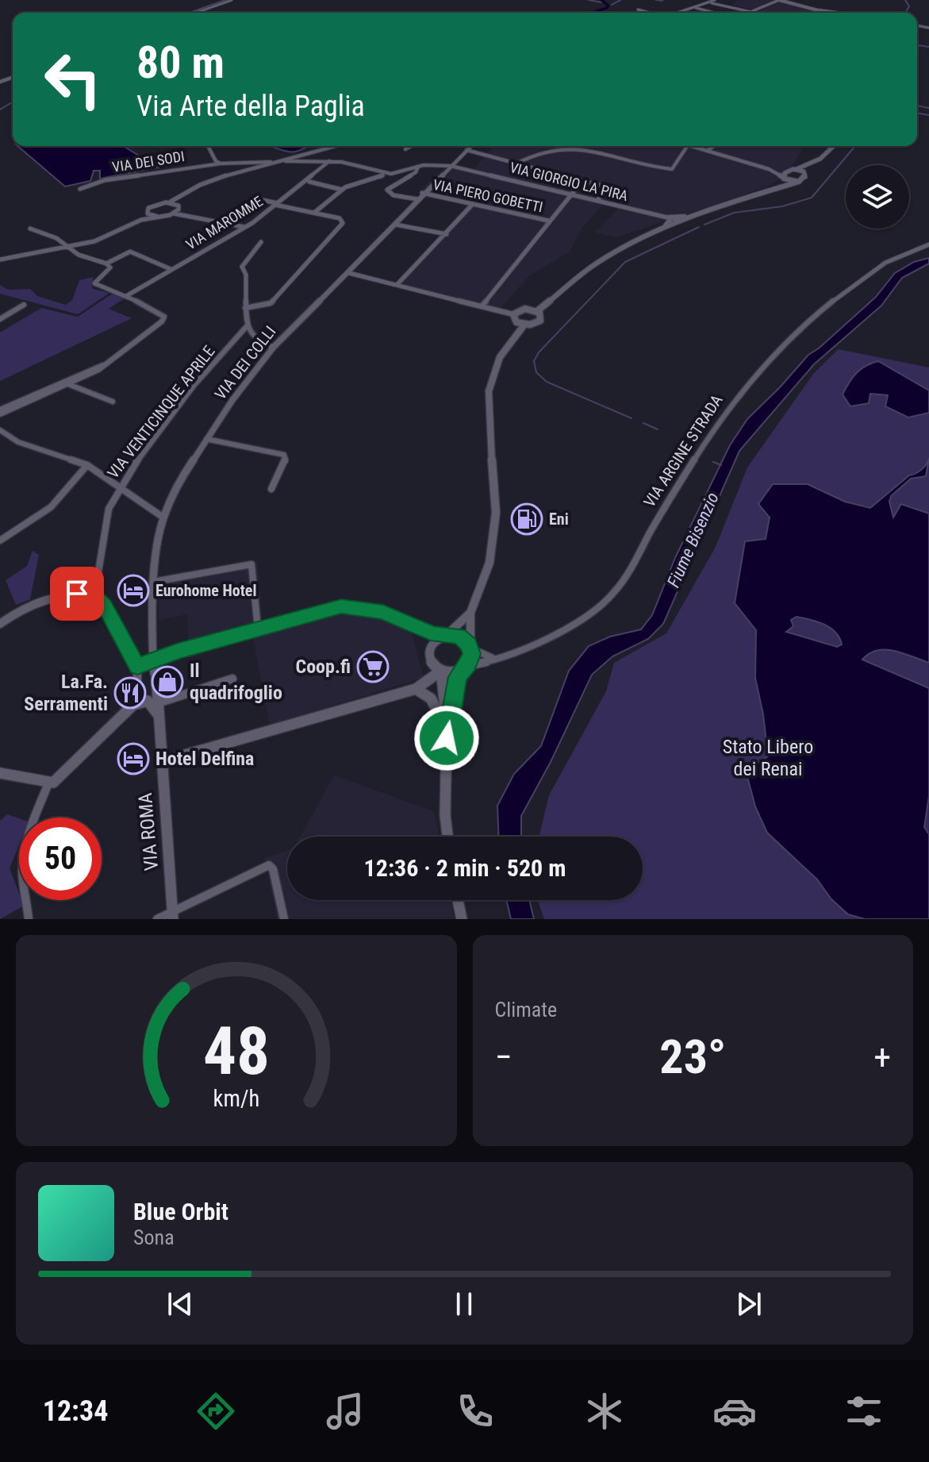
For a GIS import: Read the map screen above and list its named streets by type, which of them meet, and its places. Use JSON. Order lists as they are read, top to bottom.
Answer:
{
  "streets": {
    "main road": ["VIA ROMA"],
    "street": [
      "VIA DEI SODI",
      "VIA GIORGIO LA PIRA",
      "VIA PIERO GOBETTI",
      "VIA MAROMME",
      "VIA DEI COLLI",
      "VIA VENTICINQUE APRILE",
      "VIA ARGINE STRADA"
    ]
  },
  "crossings": [
    ["VIA DEI SODI", "VIA GIORGIO LA PIRA"],
    ["VIA DEI SODI", "VIA MAROMME"],
    ["VIA DEI SODI", "VIA DEI COLLI"],
    ["VIA GIORGIO LA PIRA", "VIA DEI COLLI"],
    ["VIA PIERO GOBETTI", "VIA DEI COLLI"],
    ["VIA DEI COLLI", "VIA ROMA"]
  ],
  "water": ["Fiume Bisenzio"],
  "parks": ["Stato Libero dei Renai"],
  "places": {
    "fuel station": ["Eni"],
    "hotel": ["Eurohome Hotel", "Hotel Delfina"],
    "supermarket": ["Coop.fi"],
    "shop": ["Il quadrifoglio"],
    "restaurant": ["La.Fa. Serramenti"]
  },
  "page": {
    "turn": ["80 m", "Via Arte della Paglia"],
    "limit": "50",
    "trip": "12:36 · 2 min · 520 m",
    "tile": "Climate",
    "heat": ["−", "23°", "+"],
    "song": ["Blue Orbit", "Sona"],
    "tabs": "12:34",
    "gauge": ["48", "km/h"]
  }
}
